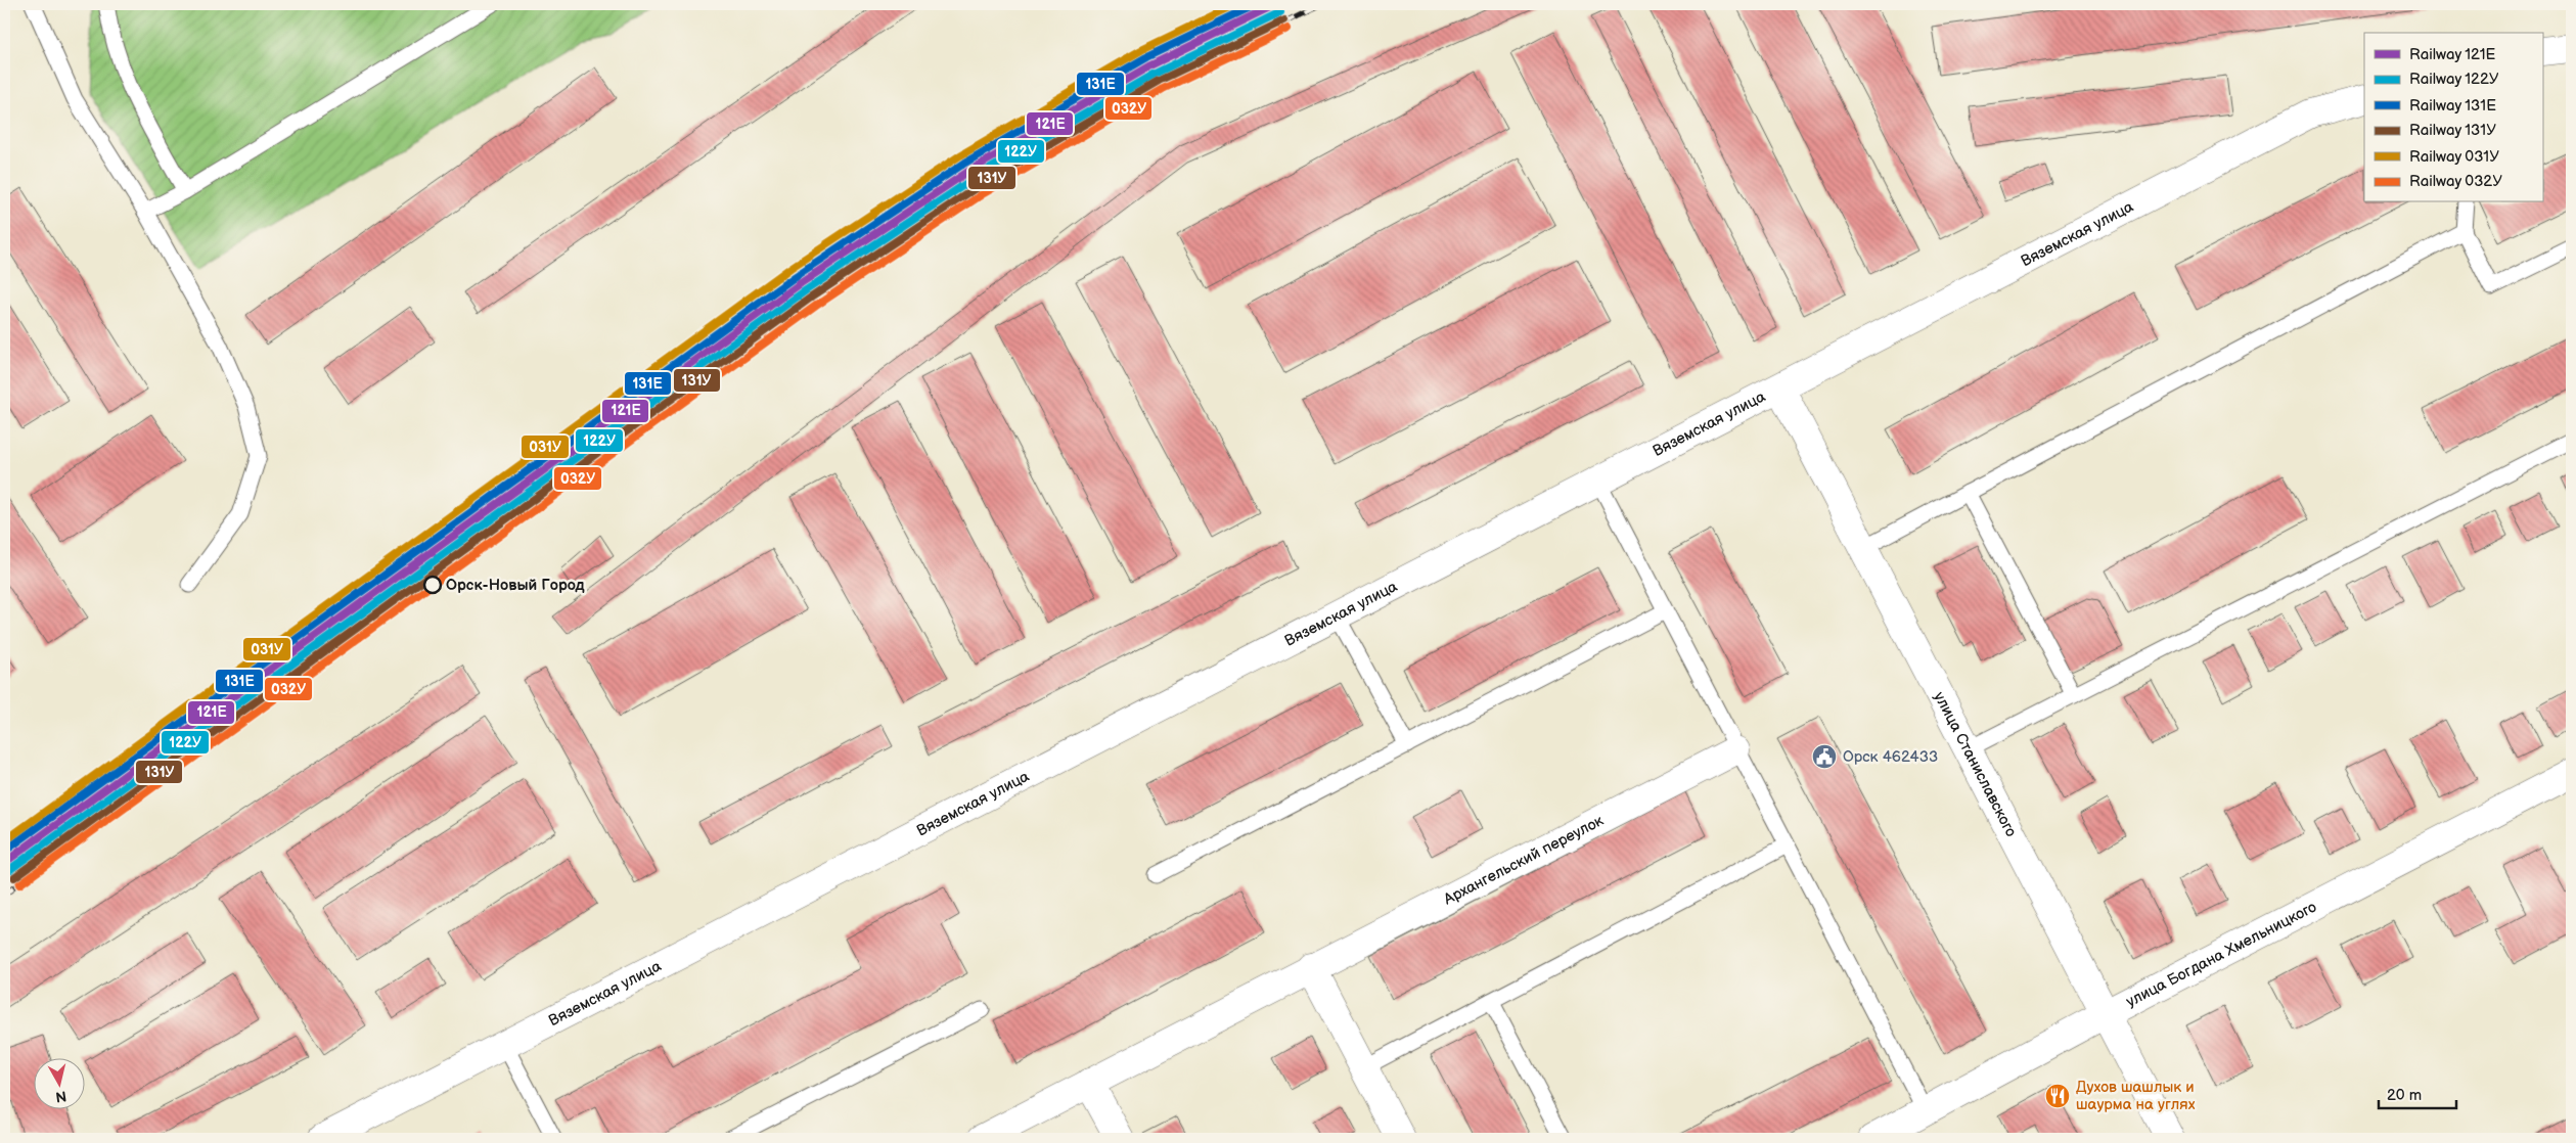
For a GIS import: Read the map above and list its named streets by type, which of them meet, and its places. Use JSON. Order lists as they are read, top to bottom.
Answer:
{
  "streets": {
    "main road": [
      "Вяземская улица",
      "улица Станиславского",
      "Архангельский переулок",
      "улица Богдана Хмельницкого"
    ]
  },
  "crossings": [
    ["Вяземская улица", "улица Станиславского"],
    ["улица Станиславского", "улица Богдана Хмельницкого"]
  ],
  "places": {
    "other": ["Орск-Новый Город"],
    "public building": ["Орск 462433"],
    "restaurant": ["Духов шашлык и шаурма на углях"]
  },
  "lines": [
    "rail line 121Е",
    "rail line 131Е",
    "rail line 031У",
    "rail line 122У",
    "rail line 131У",
    "rail line 032У"
  ],
  "legend": [
    "Railway 121Е",
    "Railway 122У",
    "Railway 131Е",
    "Railway 131У",
    "Railway 031У",
    "Railway 032У"
  ],
  "scale_bar": "20 m",
  "north": "bottom"
}
